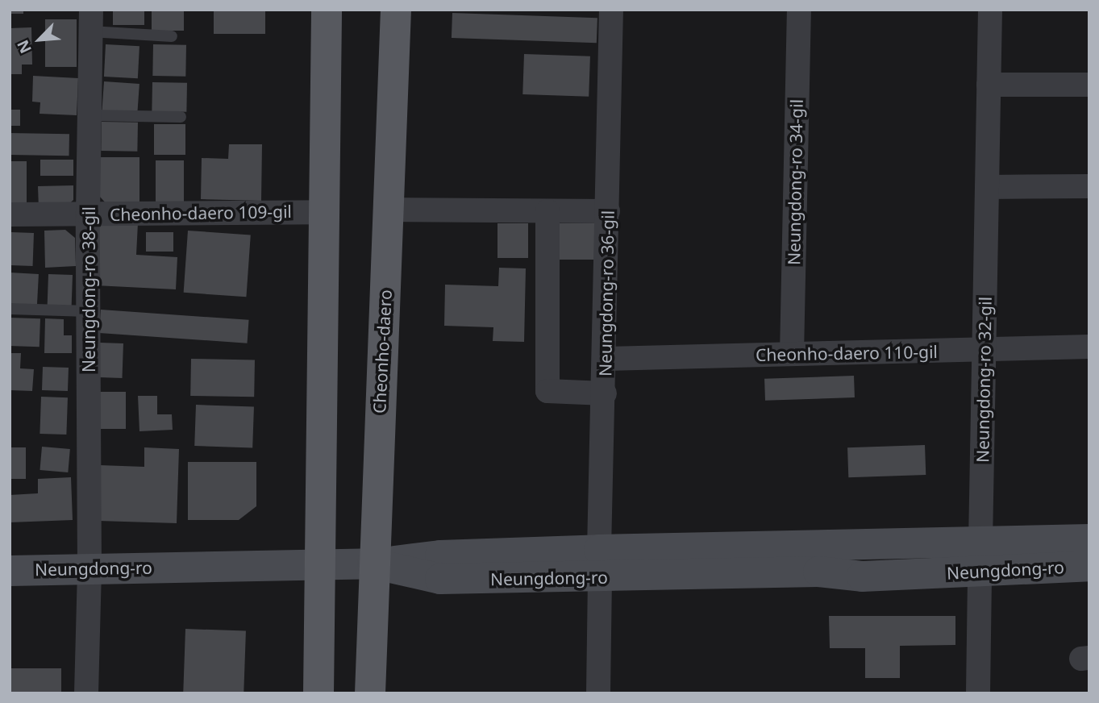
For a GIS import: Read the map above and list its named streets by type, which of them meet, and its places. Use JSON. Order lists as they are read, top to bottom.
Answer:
{
  "streets": {
    "main road": ["Cheonho-daero", "Neungdong-ro"],
    "street": [
      "Neungdong-ro 34-gil",
      "Cheonho-daero 109-gil",
      "Neungdong-ro 38-gil",
      "Neungdong-ro 36-gil",
      "Cheonho-daero 110-gil",
      "Neungdong-ro 32-gil"
    ]
  },
  "crossings": [
    ["Neungdong-ro 34-gil", "Cheonho-daero 110-gil"],
    ["Cheonho-daero 109-gil", "Neungdong-ro 38-gil"],
    ["Neungdong-ro 38-gil", "Neungdong-ro"],
    ["Neungdong-ro 36-gil", "Cheonho-daero 110-gil"],
    ["Neungdong-ro 36-gil", "Neungdong-ro"],
    ["Cheonho-daero", "Neungdong-ro"],
    ["Cheonho-daero 110-gil", "Neungdong-ro 32-gil"],
    ["Neungdong-ro 32-gil", "Neungdong-ro"]
  ],
  "north": "bottom left"
}
